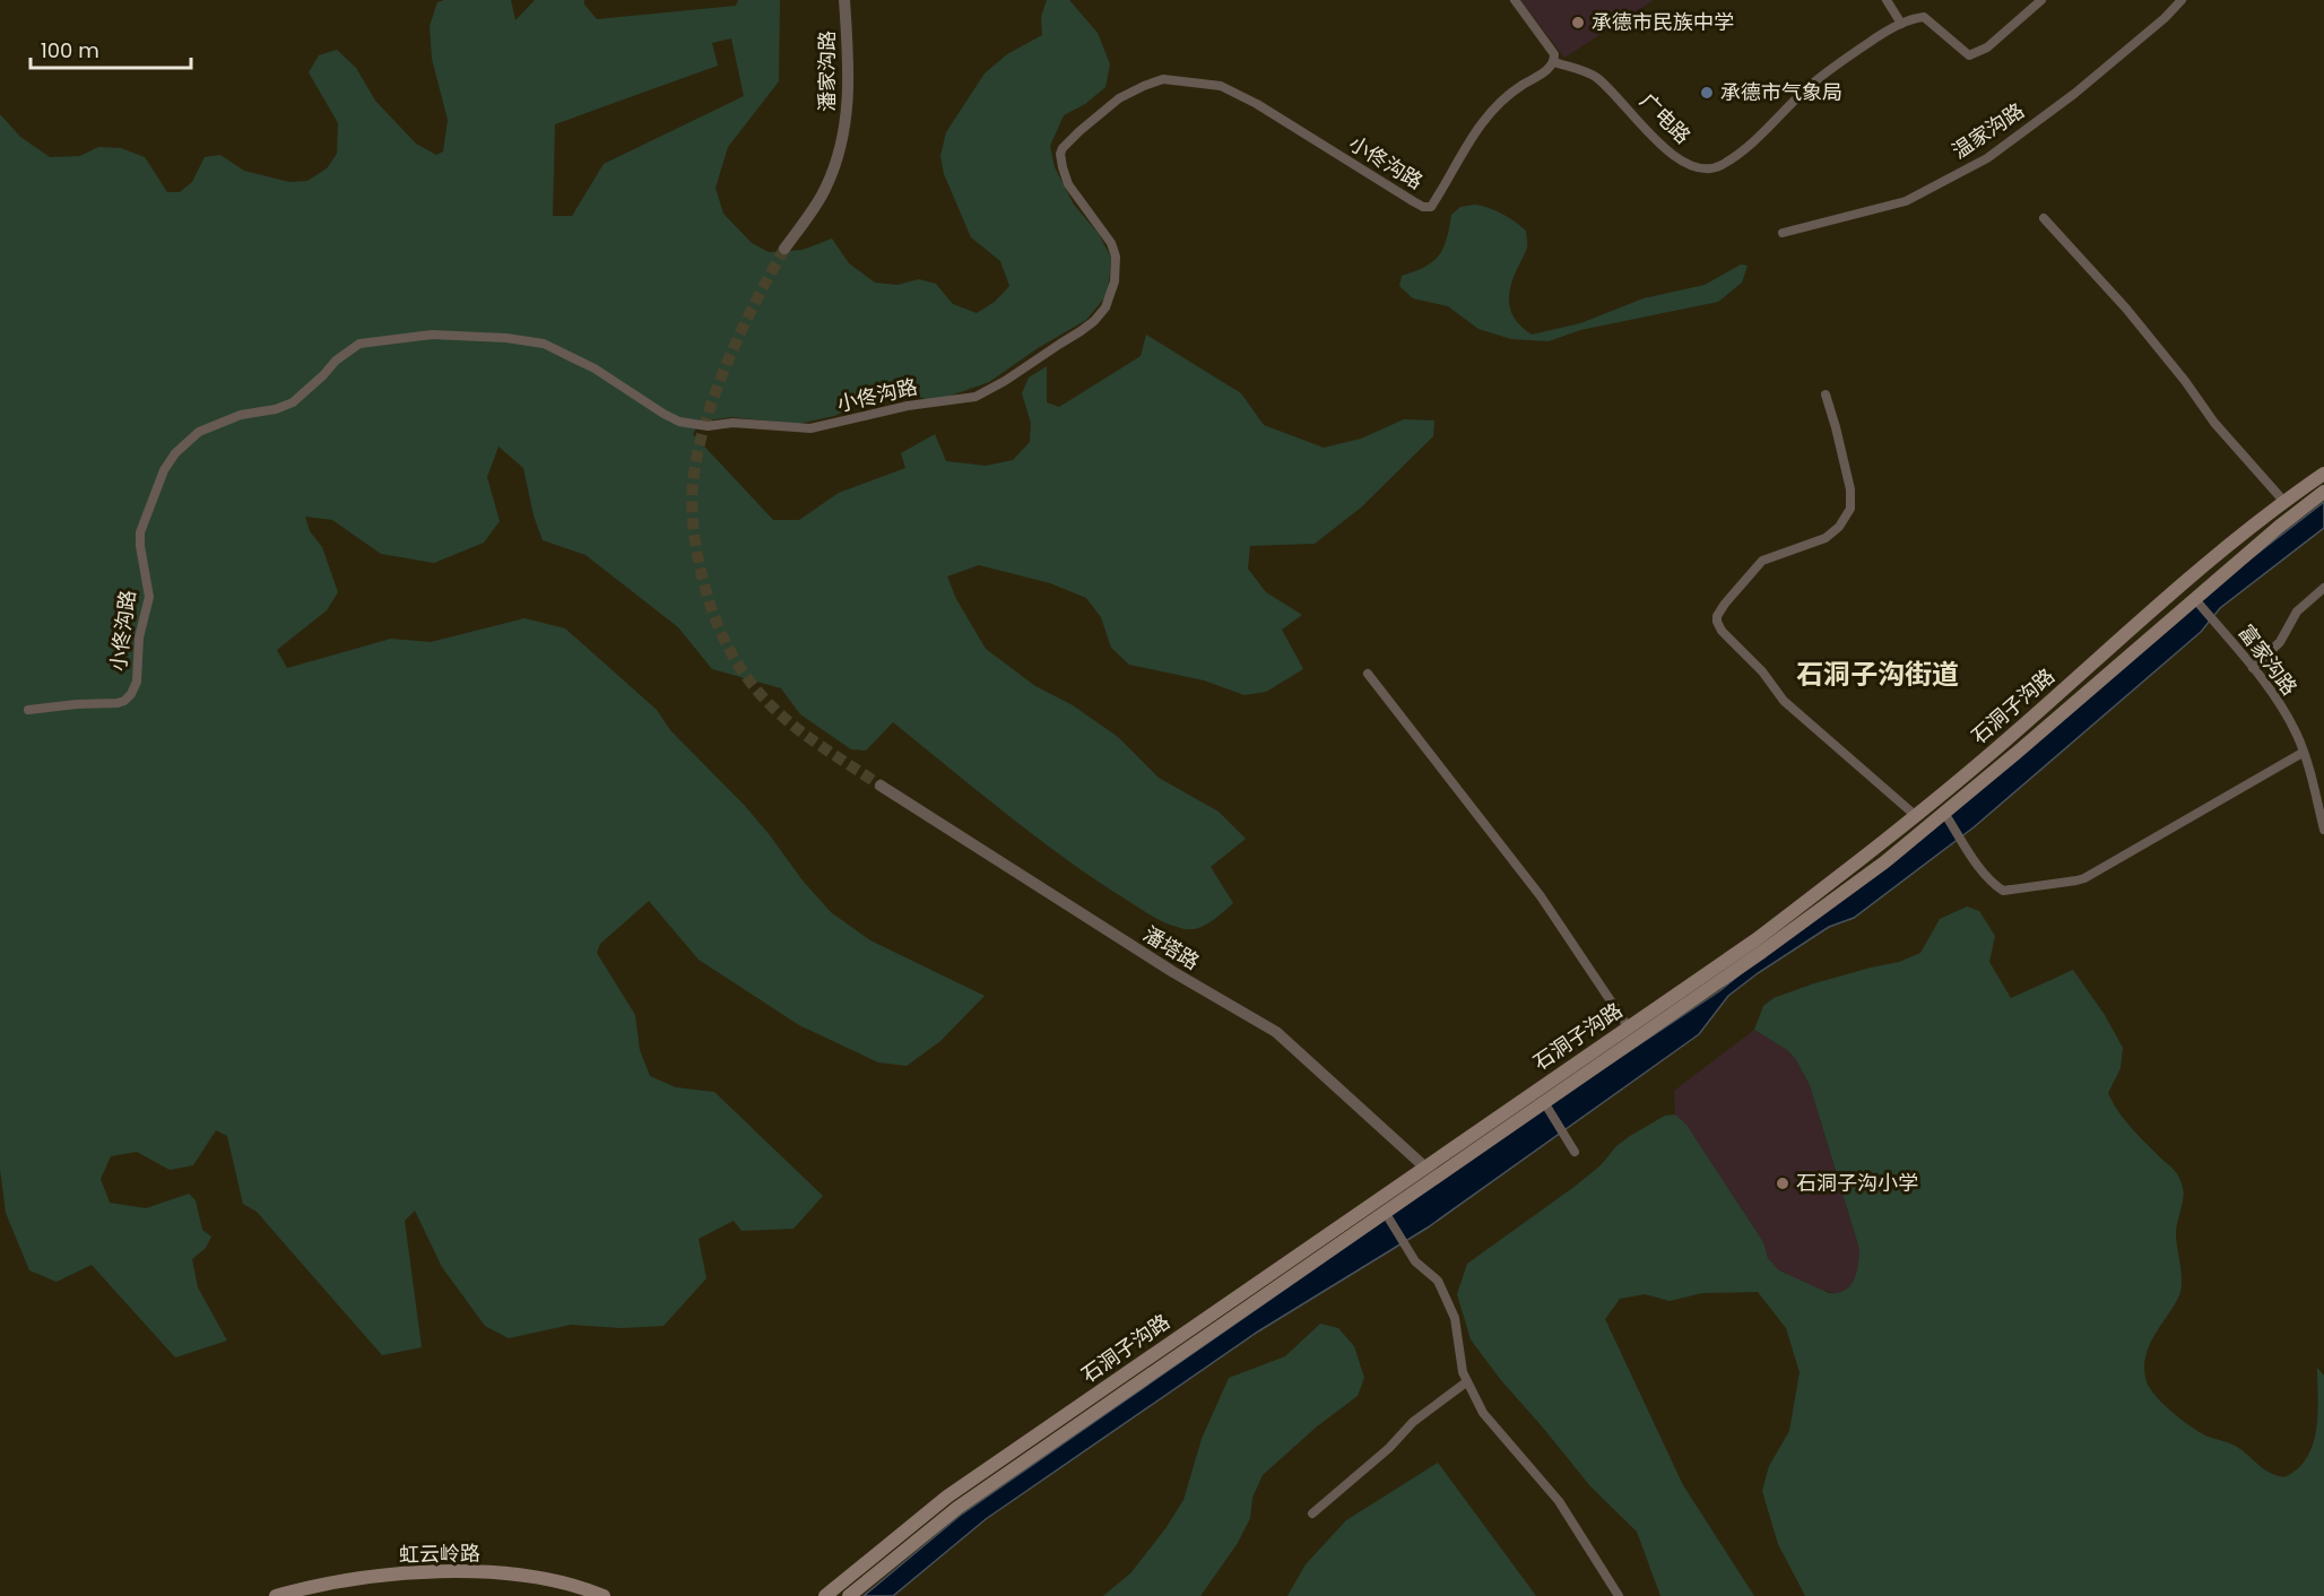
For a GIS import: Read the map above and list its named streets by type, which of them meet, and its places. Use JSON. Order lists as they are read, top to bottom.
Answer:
{
  "streets": {
    "main road": ["石洞子沟路", "虹云岭路"],
    "street": [
      "潘家沟路",
      "广电路",
      "温家沟路",
      "小佟沟路",
      "富家沟路",
      "潘塔路"
    ]
  },
  "crossings": [
    ["广电路", "小佟沟路"],
    ["富家沟路", "石洞子沟路"],
    ["石洞子沟路", "潘塔路"]
  ],
  "districts": ["石洞子沟街道"],
  "places": ["承德市民族中学", "承德市气象局", "石洞子沟小学"],
  "scale_bar": "100 m"
}
